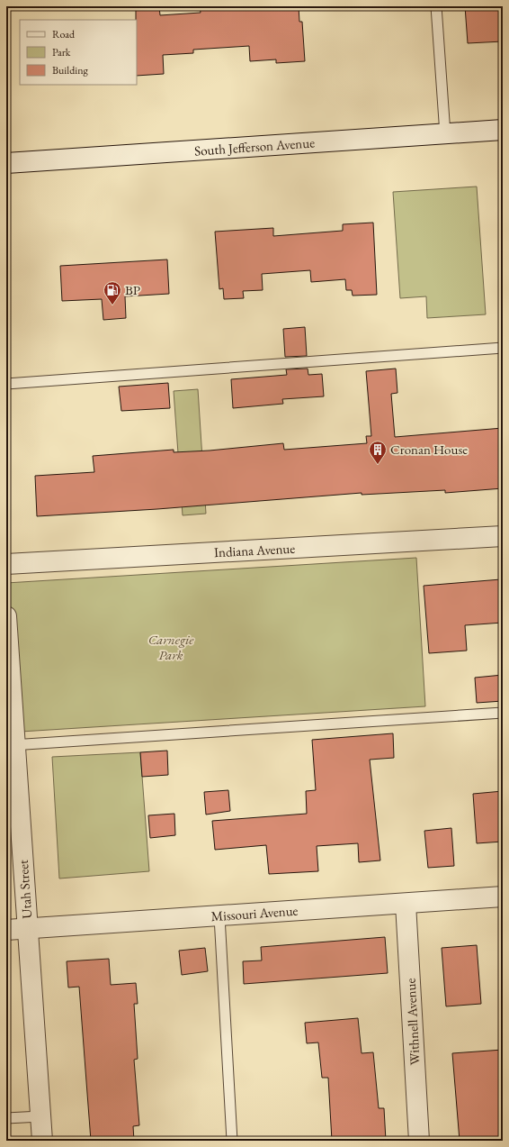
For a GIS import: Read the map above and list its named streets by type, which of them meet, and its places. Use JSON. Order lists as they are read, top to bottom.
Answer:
{
  "streets": {
    "street": [
      "South Jefferson Avenue",
      "Indiana Avenue",
      "Utah Street",
      "Missouri Avenue",
      "Withnell Avenue"
    ]
  },
  "crossings": [
    ["Utah Street", "Missouri Avenue"],
    ["Missouri Avenue", "Withnell Avenue"]
  ],
  "parks": ["Carnegie Park"],
  "places": {
    "fuel station": ["BP"],
    "building": ["Cronan House"]
  },
  "legend": ["Road", "Park", "Building"]
}
